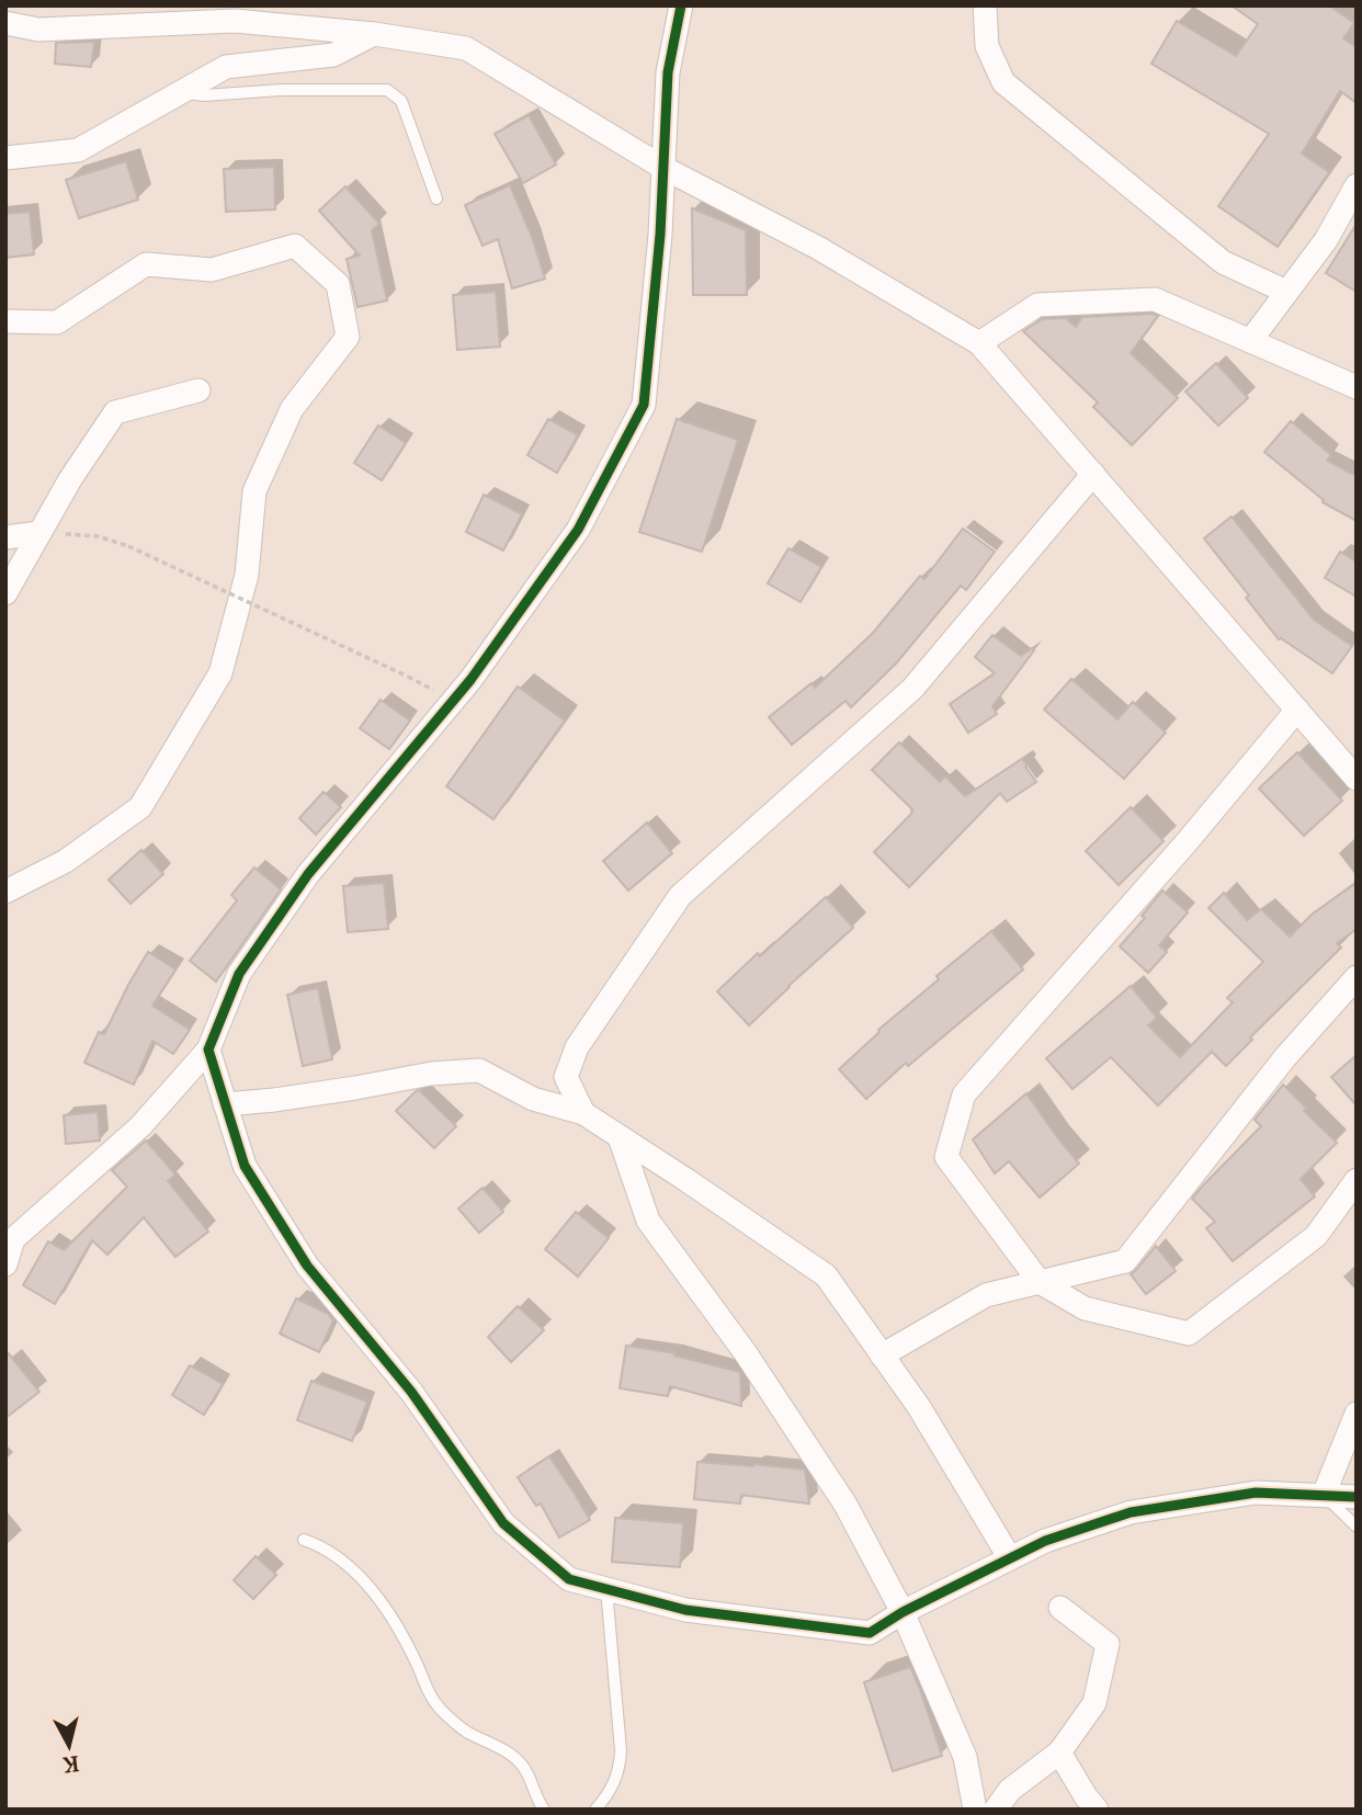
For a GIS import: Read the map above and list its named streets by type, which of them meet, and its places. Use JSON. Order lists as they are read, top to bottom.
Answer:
{
  "north": "bottom"
}
